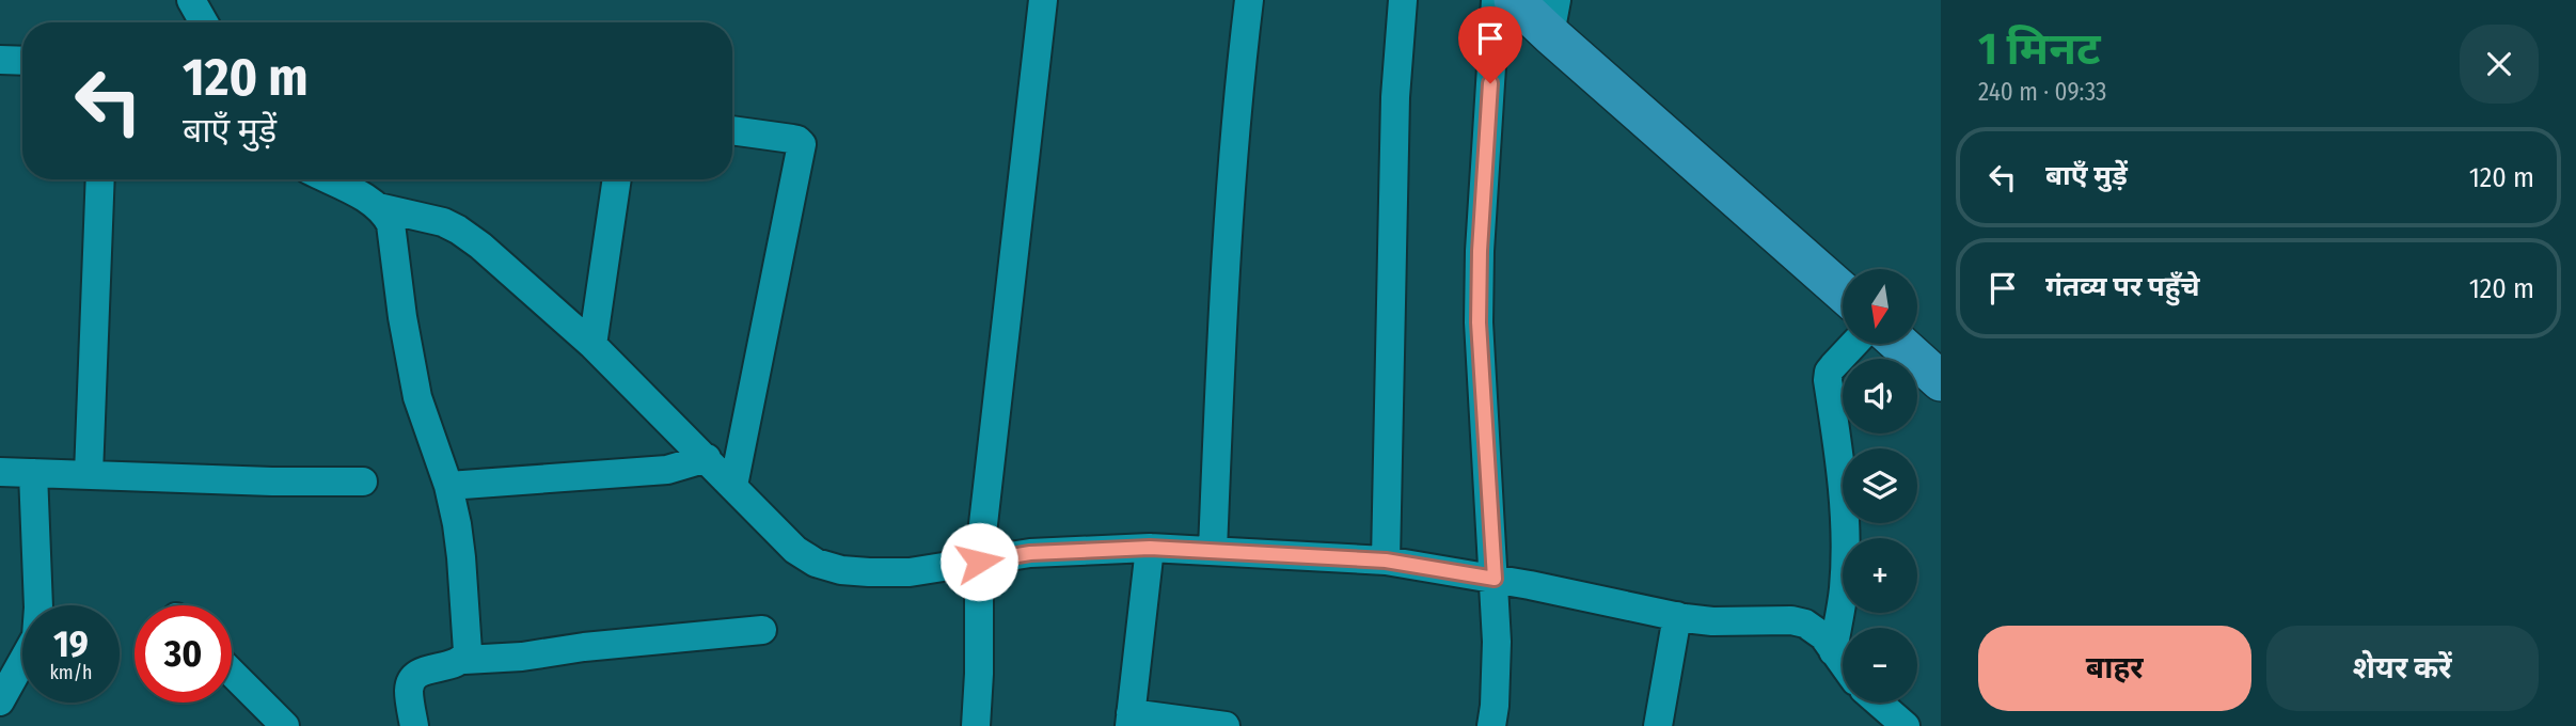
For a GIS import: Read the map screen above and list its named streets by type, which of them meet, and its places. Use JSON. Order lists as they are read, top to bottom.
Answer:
{
  "north": "bottom",
  "page": {
    "heading": ["1 मिनट", "240 m · 09:33"],
    "turn": ["120 m", "बाएँ मुड़ें"],
    "list": [
      {
        "name": "बाएँ मुड़ें",
        "value": "120 m"
      },
      {
        "name": "गंतव्य पर पहुँचे",
        "value": "120 m"
      }
    ],
    "map_buttons": ["+", "−"],
    "speed": "19 km/h",
    "limit": "30",
    "buttons": ["बाहर", "शेयर करें"]
  }
}
